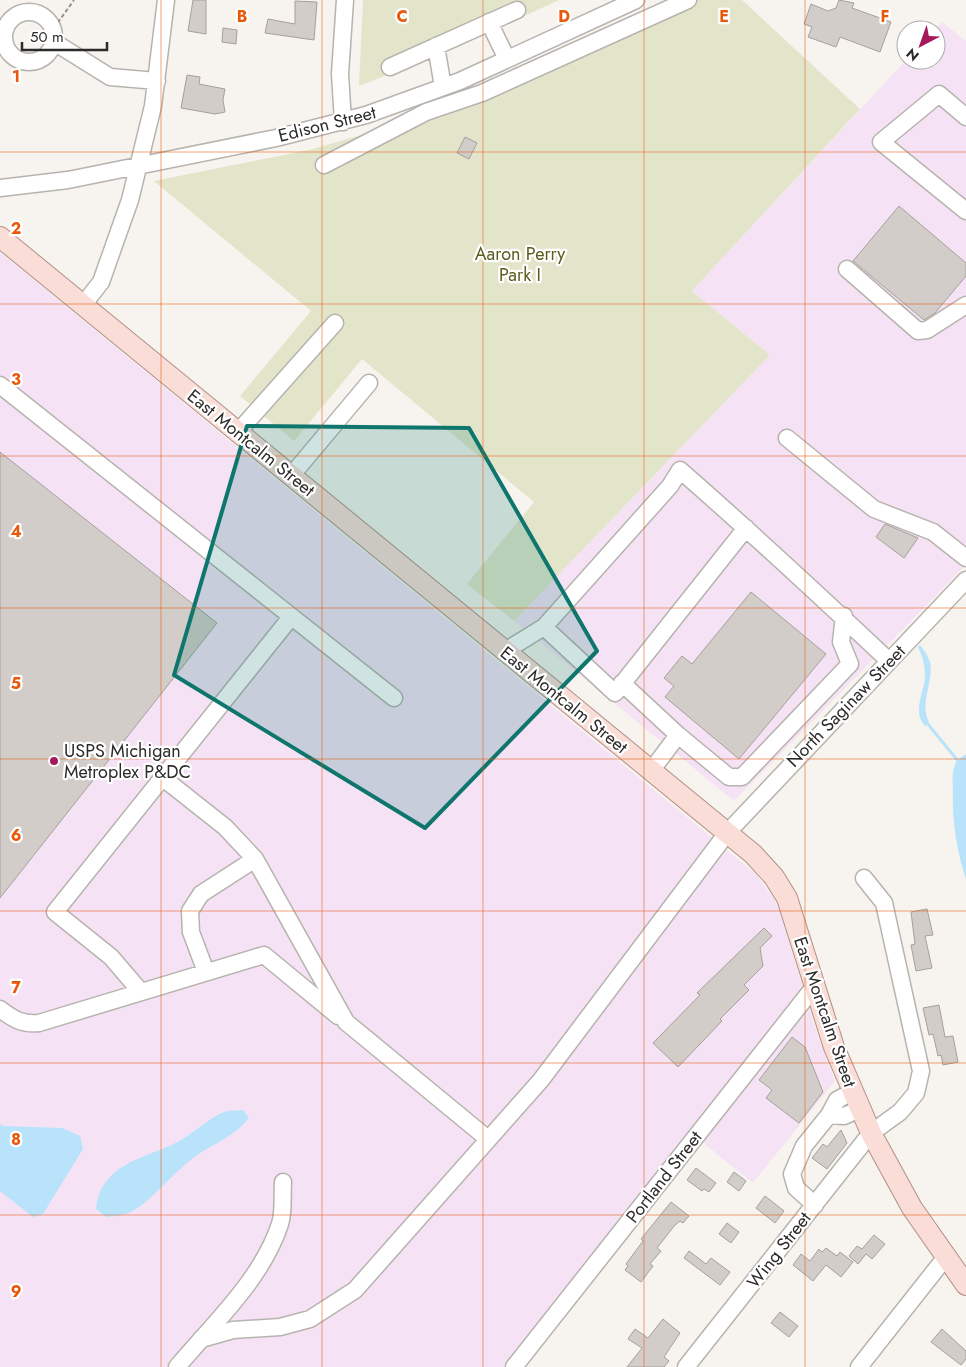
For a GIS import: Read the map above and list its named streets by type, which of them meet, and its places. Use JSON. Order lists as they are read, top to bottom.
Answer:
{
  "streets": {
    "main road": ["East Montcalm Street"],
    "street": [
      "Edison Street",
      "North Saginaw Street",
      "Portland Street",
      "Wing Street"
    ]
  },
  "crossings": [
    ["East Montcalm Street", "North Saginaw Street"],
    ["East Montcalm Street", "Portland Street"],
    ["East Montcalm Street", "Wing Street"]
  ],
  "parks": ["Aaron Perry Park I"],
  "places": ["USPS Michigan Metroplex P&DC"],
  "scale_bar": "50 m",
  "north": "bottom left",
  "grid": {
    "columns": [
      "B",
      "C",
      "D",
      "E",
      "F"
    ],
    "rows": [
      "1",
      "2",
      "3",
      "4",
      "5",
      "6",
      "7",
      "8",
      "9"
    ]
  }
}
